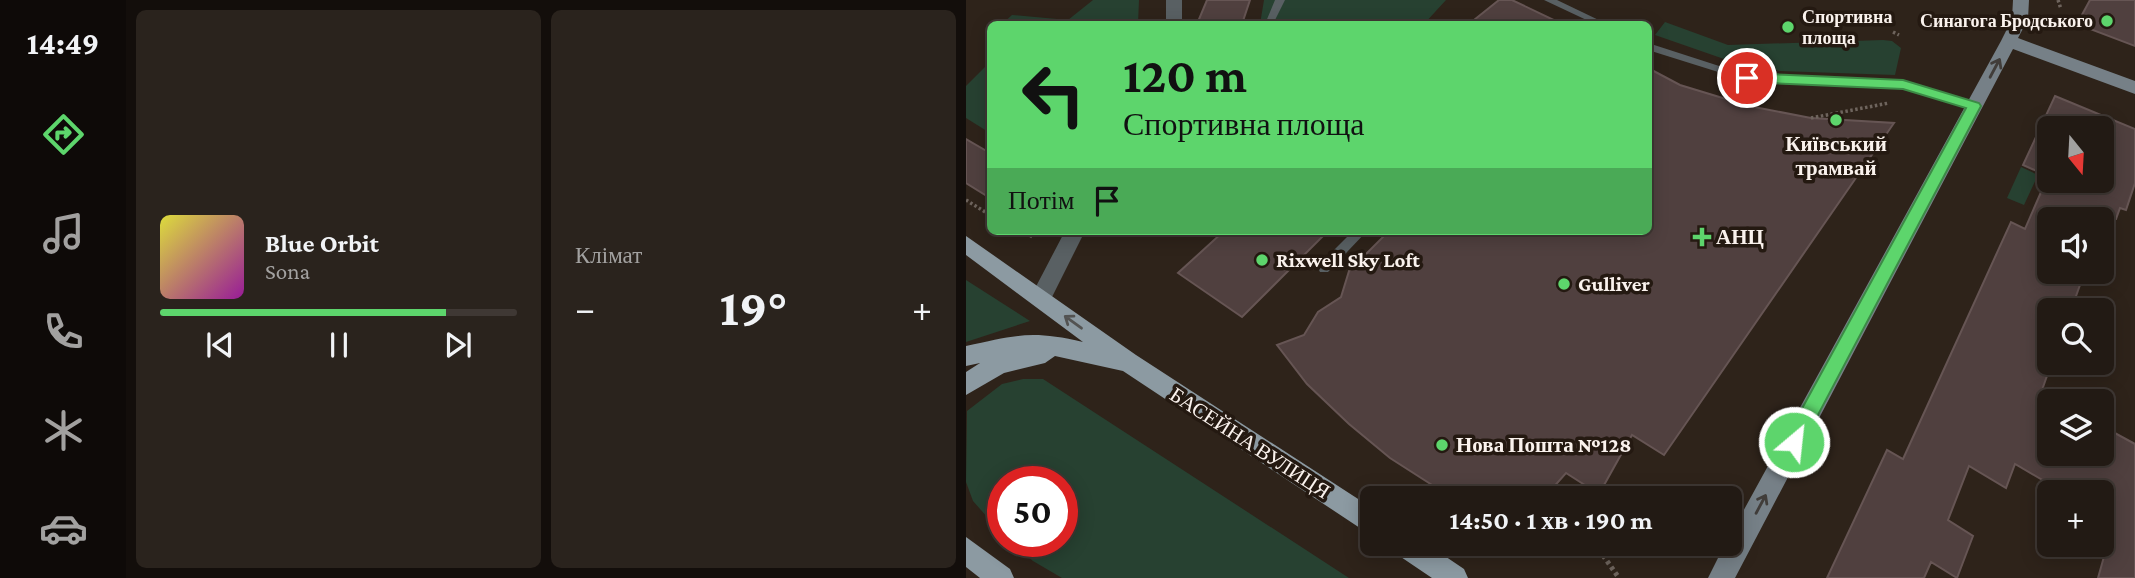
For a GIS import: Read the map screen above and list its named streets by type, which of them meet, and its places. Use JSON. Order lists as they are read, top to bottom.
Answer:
{
  "streets": {
    "main road": ["БАСЕЙНА ВУЛИЦЯ"]
  },
  "places": {
    "other": [
      "Синагога Бродського",
      "Спортивна площа",
      "Київський трамвай",
      "Rixwell Sky Loft",
      "Gulliver",
      "Нова Пошта №128"
    ],
    "health": ["АНЦ"]
  },
  "north": "bottom",
  "page": {
    "tabs": "14:49",
    "tile": "Клімат",
    "turn": ["120 m", "Спортивна площа"],
    "map_buttons": "+",
    "then": "Потім",
    "song": ["Blue Orbit", "Sona"],
    "heat": ["−", "19°", "+"],
    "limit": "50",
    "trip": "14:50 · 1 хв · 190 m"
  }
}
